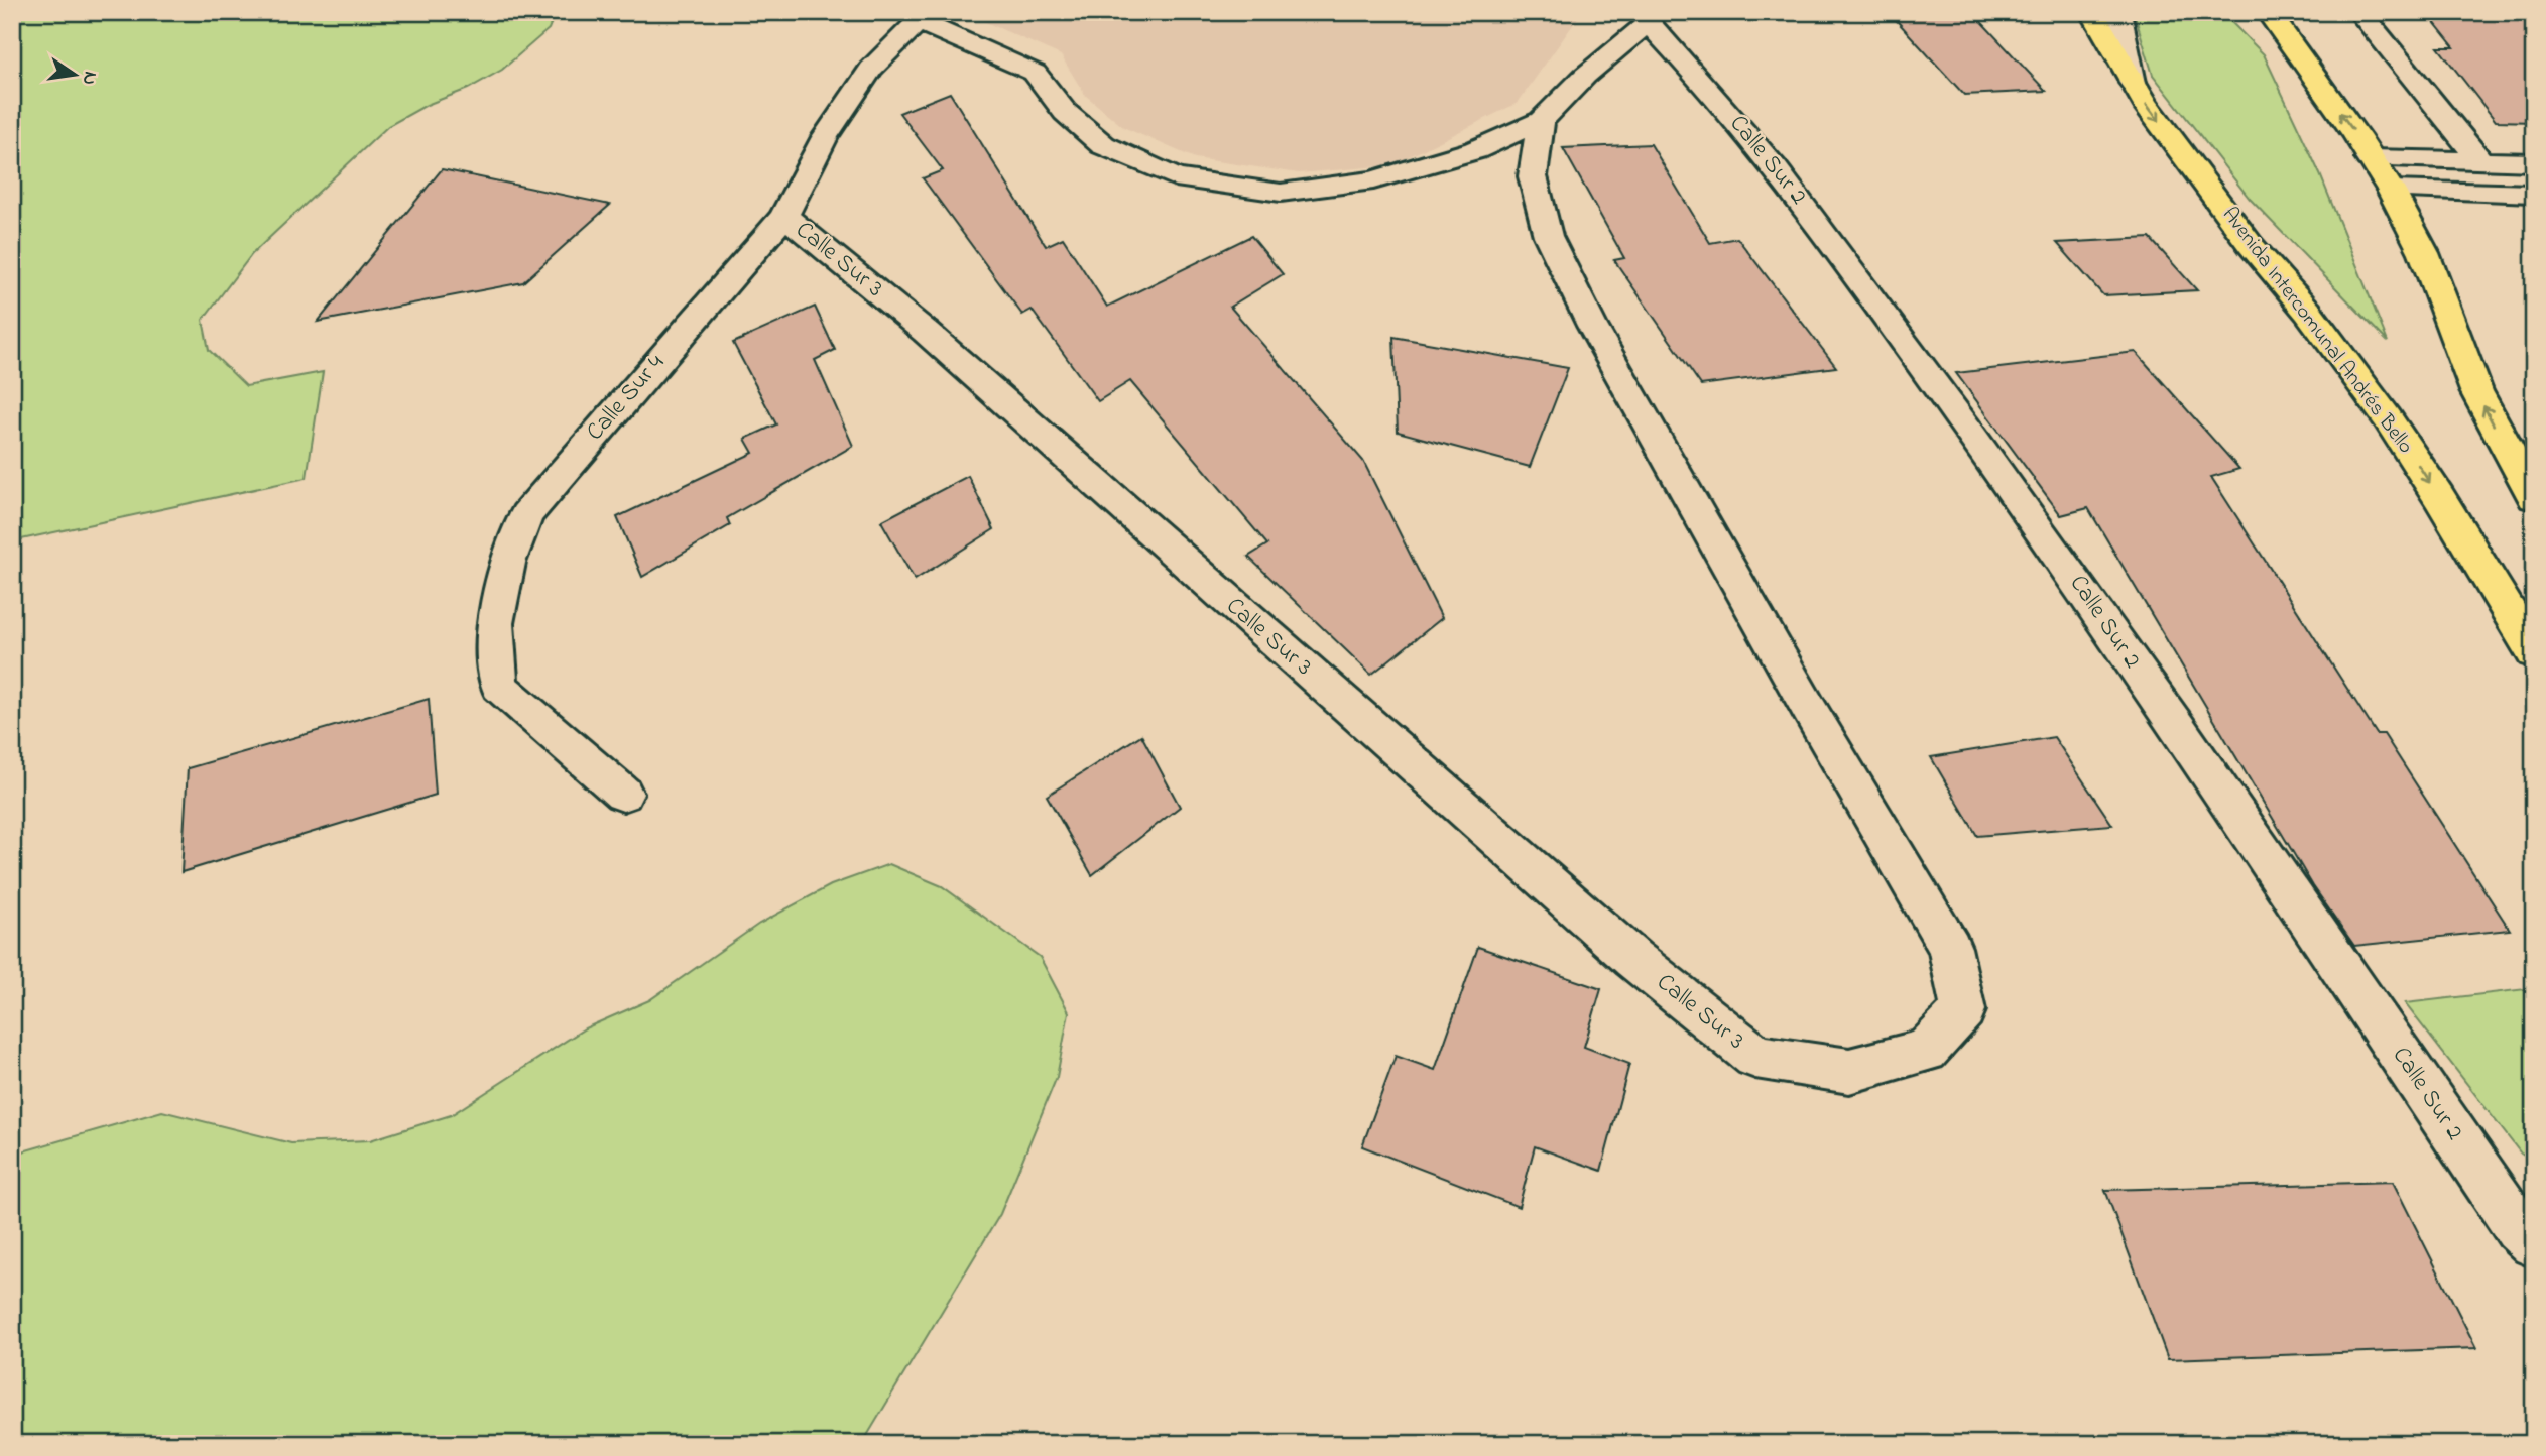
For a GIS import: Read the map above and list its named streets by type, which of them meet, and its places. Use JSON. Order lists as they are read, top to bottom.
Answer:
{
  "streets": {
    "main road": ["Avenida Intercomunal Andrés Bello"],
    "street": ["Calle Sur 2", "Calle Sur 3", "Calle Sur 4"]
  },
  "crossings": [
    ["Calle Sur 3", "Calle Sur 4"]
  ],
  "north": "right"
}
